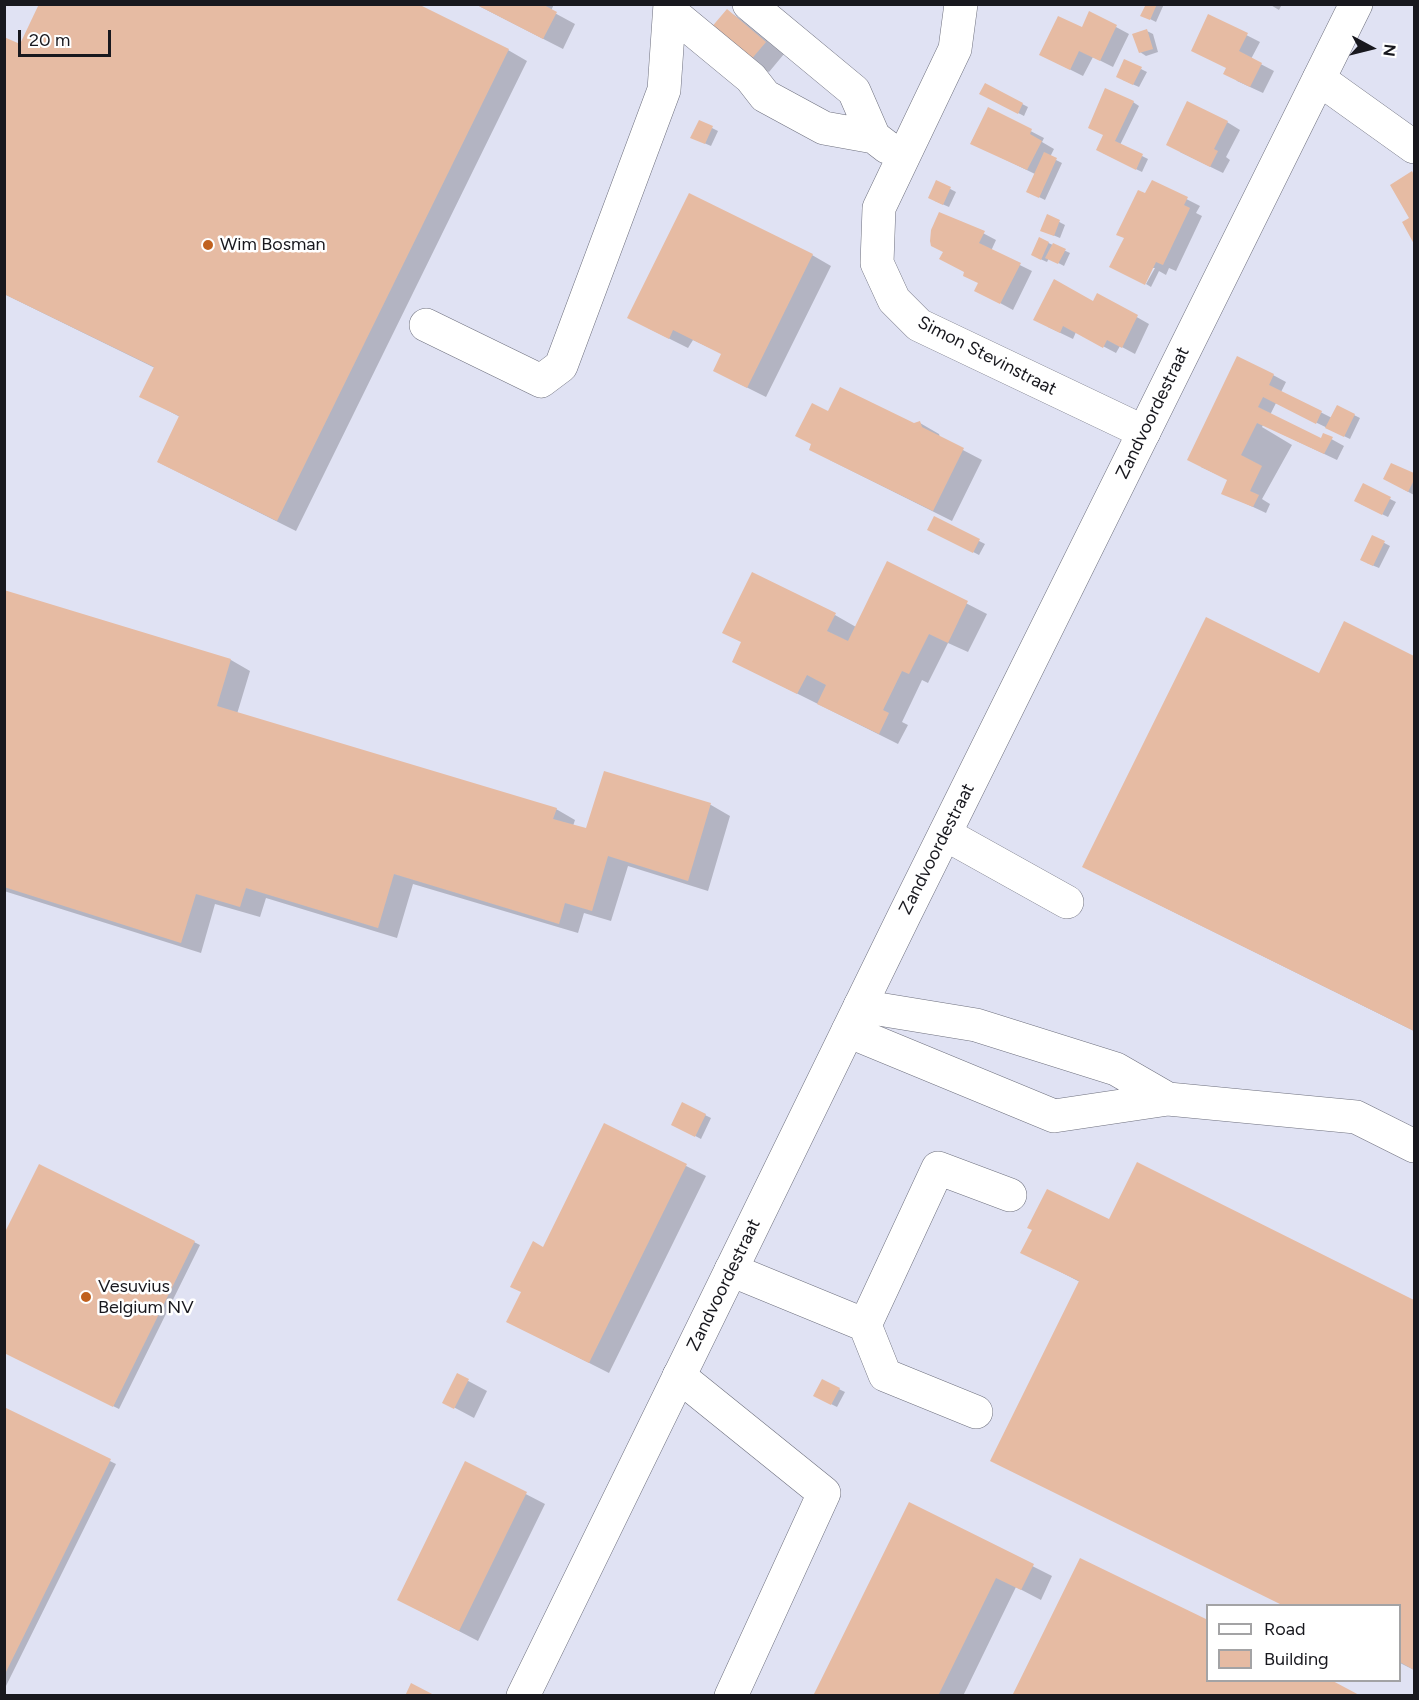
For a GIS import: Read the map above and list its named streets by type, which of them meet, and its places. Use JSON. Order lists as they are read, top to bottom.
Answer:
{
  "streets": {
    "main road": ["Simon Stevinstraat", "Zandvoordestraat"]
  },
  "crossings": [
    ["Simon Stevinstraat", "Zandvoordestraat"]
  ],
  "places": ["Wim Bosman", "Vesuvius Belgium NV"],
  "legend": ["Road", "Building"],
  "scale_bar": "20 m",
  "north": "right"
}
